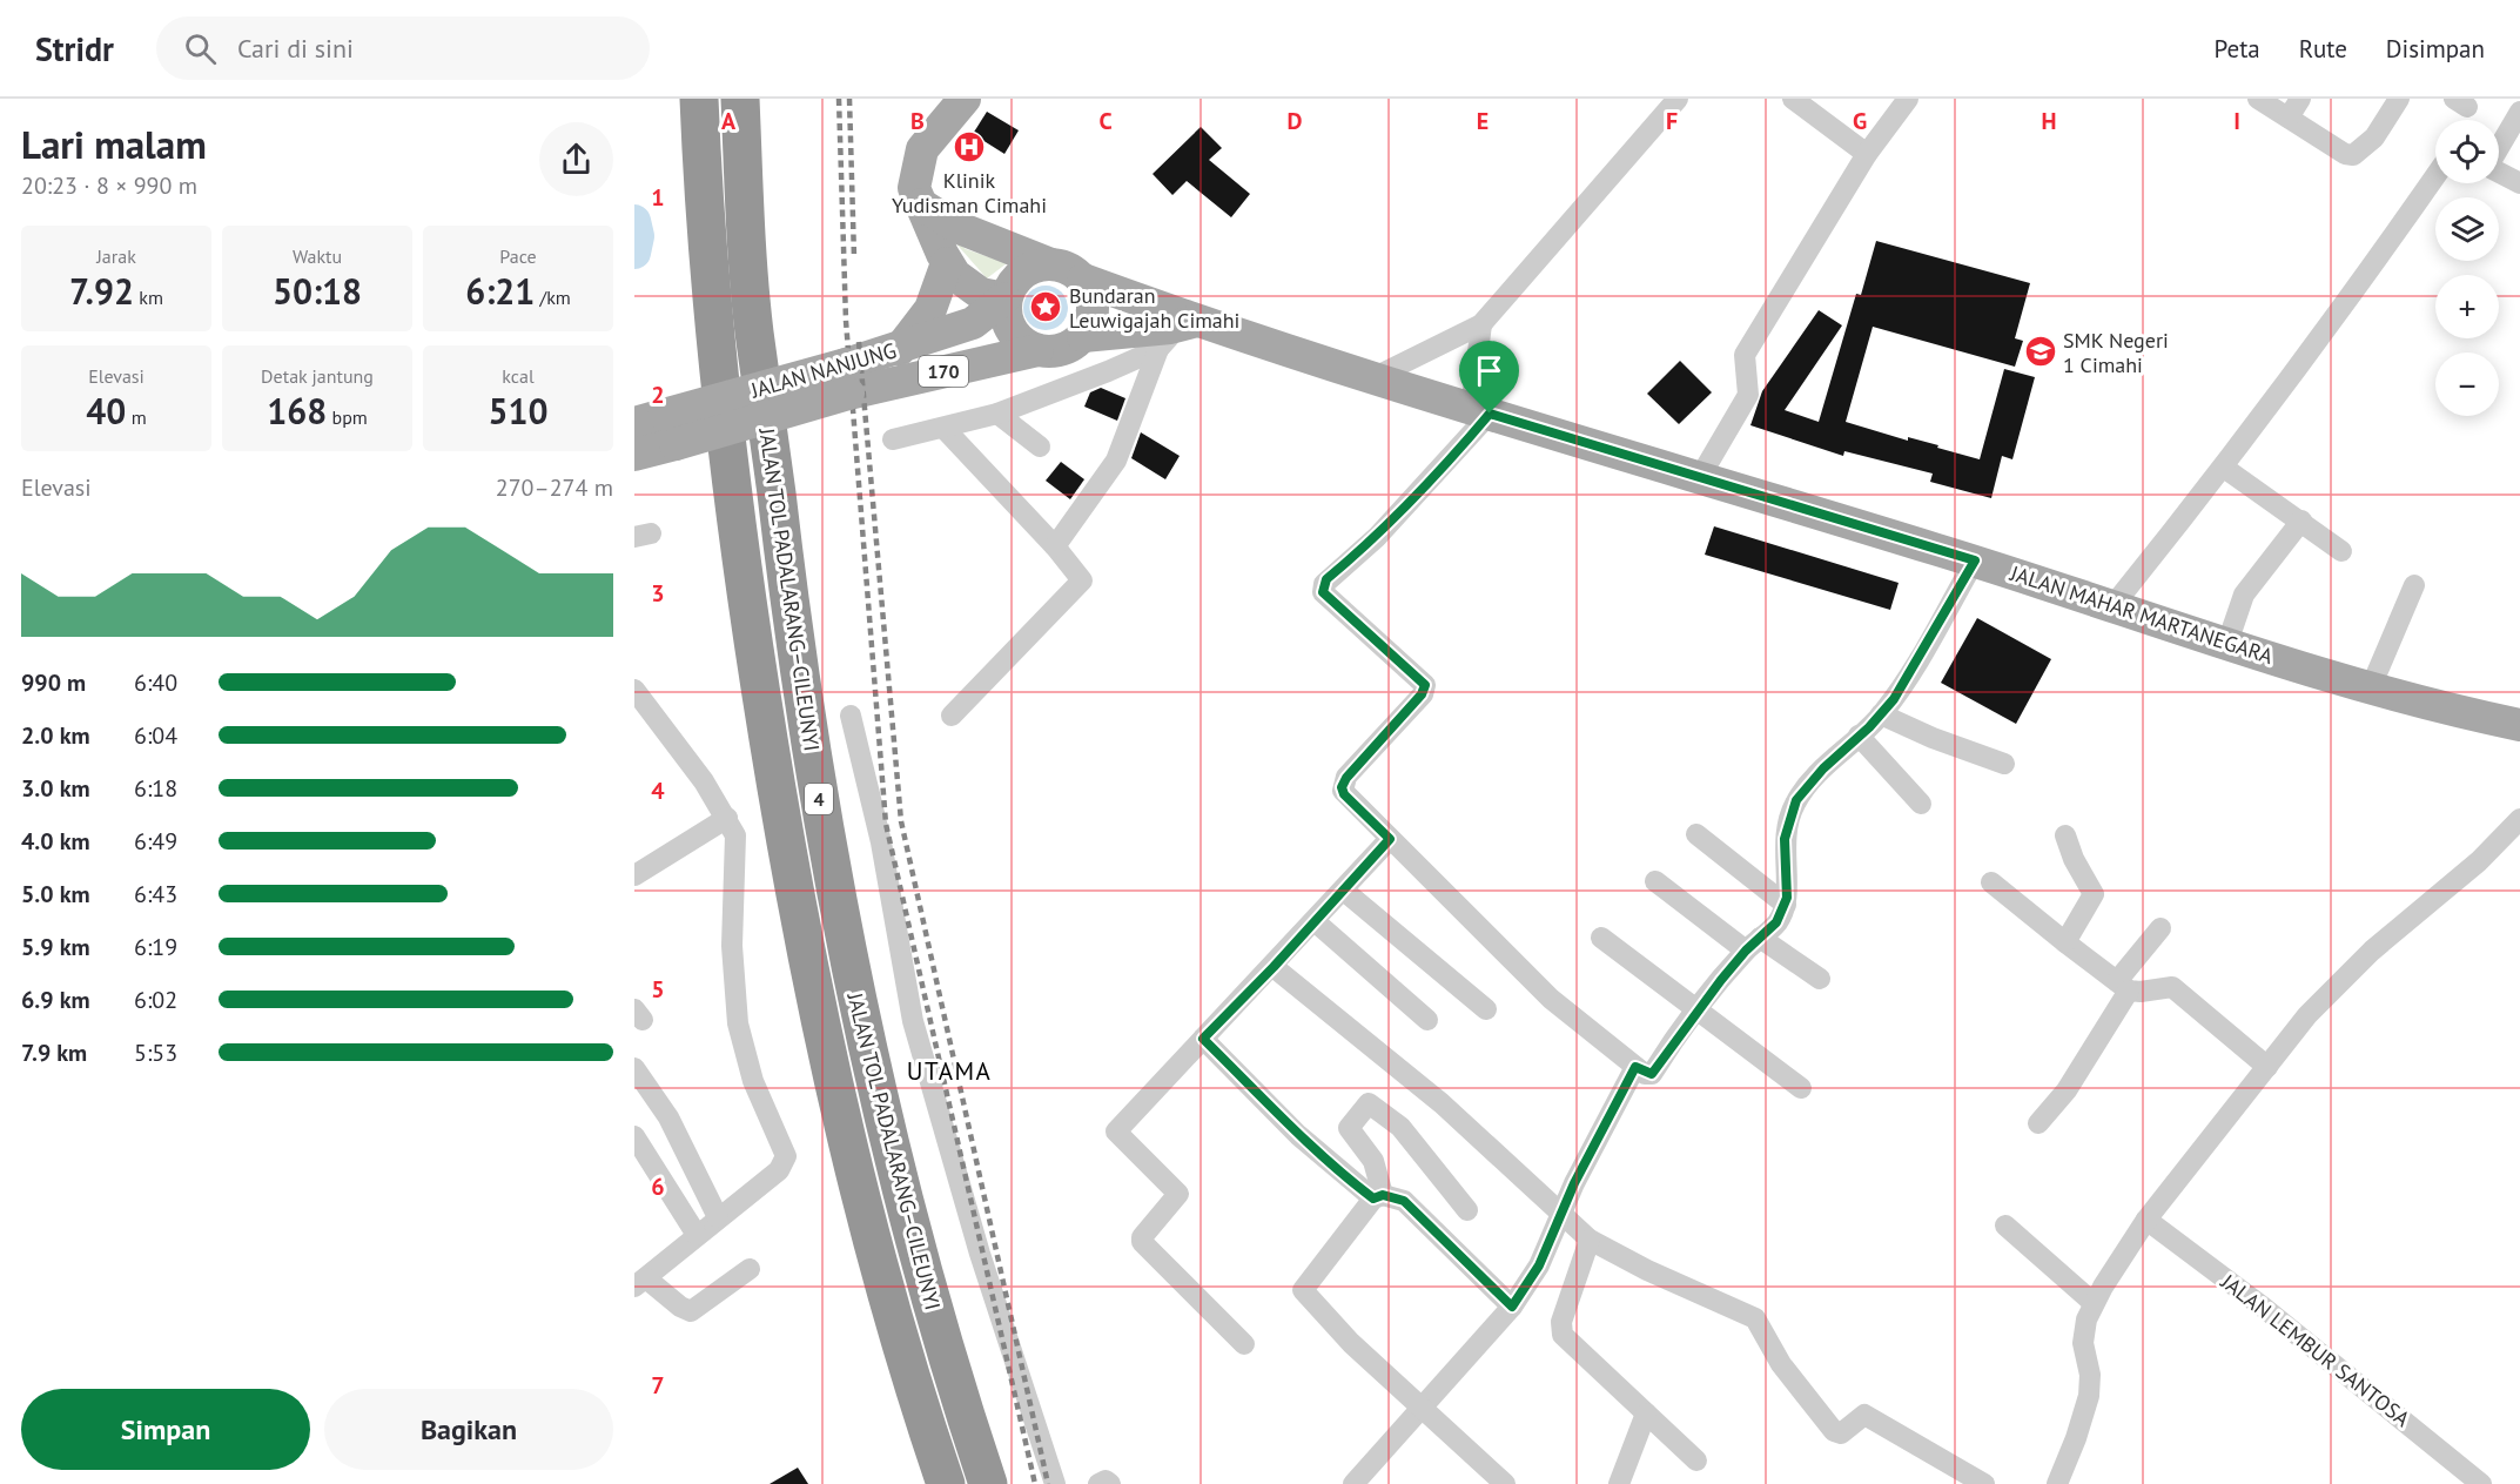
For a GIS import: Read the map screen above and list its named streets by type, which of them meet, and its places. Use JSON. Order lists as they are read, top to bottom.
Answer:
{
  "streets": {
    "highway": ["JALAN TOL PADALARANG–CILEUNYI", "4"],
    "main road": ["JALAN NANJUNG", "170", "JALAN MAHAR MARTANEGARA"],
    "street": ["JALAN LEMBUR SANTOSA"]
  },
  "crossings": [
    ["JALAN NANJUNG", "170"],
    ["JALAN NANJUNG", "JALAN MAHAR MARTANEGARA"],
    ["170", "JALAN MAHAR MARTANEGARA"]
  ],
  "districts": ["UTAMA"],
  "places": {
    "hospital": ["Klinik Yudisman Cimahi"],
    "place": ["Bundaran Leuwigajah Cimahi"],
    "school or university": ["SMK Negeri 1 Cimahi"]
  },
  "page": {
    "header": "Stridr",
    "search": "Cari di sini",
    "nav": ["Peta", "Rute", "Disimpan"],
    "heading": ["Lari malam", "20:23 · 8 × 990 m"],
    "map_buttons": ["+", "−"],
    "stats": [
      ["Jarak", "7.92 km"],
      ["Waktu", "50:18"],
      ["Pace", "6:21 /km"],
      ["Elevasi", "40 m"],
      ["Detak jantung", "168 bpm"],
      ["kcal", "510"]
    ],
    "chart": ["Elevasi", "270–274 m"],
    "list": [
      {
        "name": "990 m",
        "note": "6:40"
      },
      {
        "name": "2.0 km",
        "note": "6:04"
      },
      {
        "name": "3.0 km",
        "note": "6:18"
      },
      {
        "name": "4.0 km",
        "note": "6:49"
      },
      {
        "name": "5.0 km",
        "note": "6:43"
      },
      {
        "name": "5.9 km",
        "note": "6:19"
      },
      {
        "name": "6.9 km",
        "note": "6:02"
      },
      {
        "name": "7.9 km",
        "note": "5:53"
      }
    ],
    "buttons": ["Simpan", "Bagikan"]
  },
  "grid": {
    "columns": [
      "A",
      "B",
      "C",
      "D",
      "E",
      "F",
      "G",
      "H",
      "I"
    ],
    "rows": [
      "1",
      "2",
      "3",
      "4",
      "5",
      "6",
      "7"
    ]
  }
}
